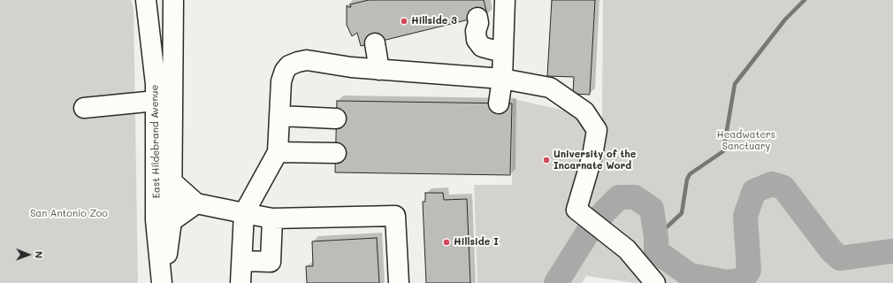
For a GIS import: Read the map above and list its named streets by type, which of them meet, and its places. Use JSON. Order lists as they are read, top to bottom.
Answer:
{
  "streets": {
    "main road": ["East Hildebrand Avenue"]
  },
  "parks": ["Headwaters Sanctuary", "San Antonio Zoo"],
  "places": ["Hillside 3", "University of the Incarnate Word", "Hillside I"],
  "north": "right"
}
